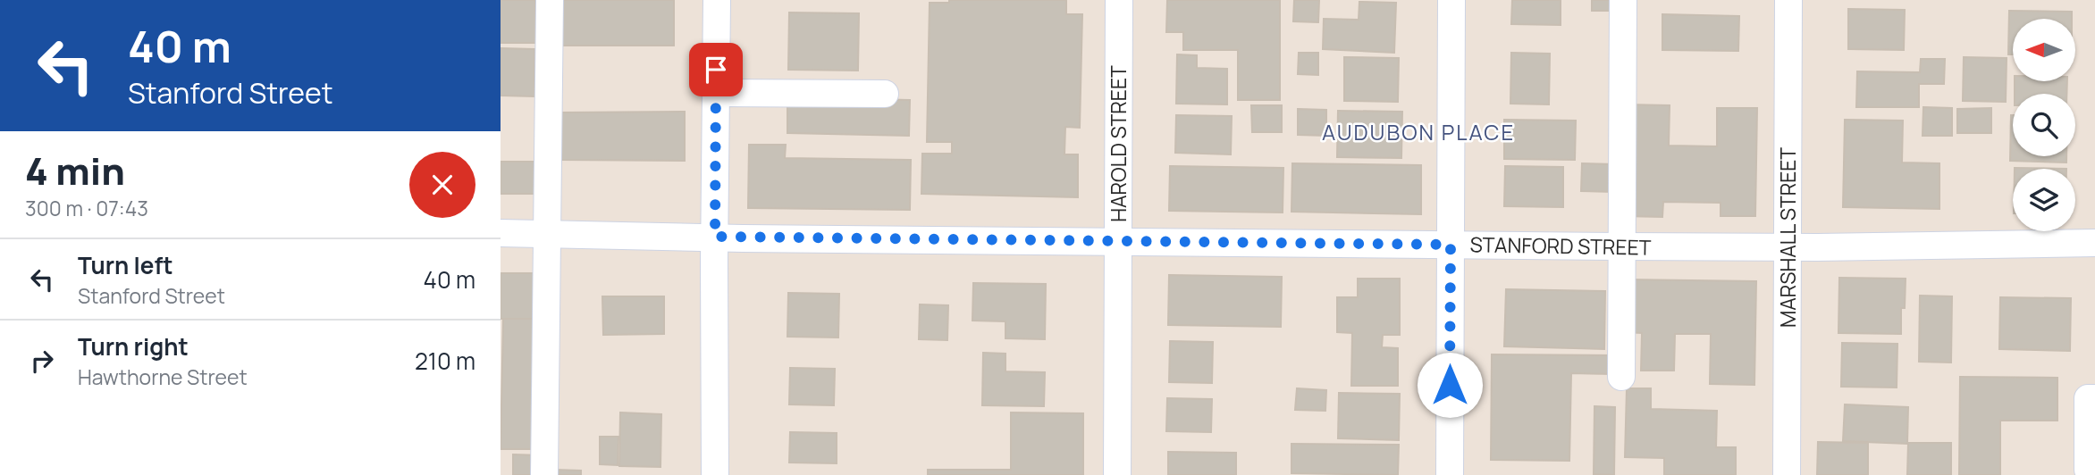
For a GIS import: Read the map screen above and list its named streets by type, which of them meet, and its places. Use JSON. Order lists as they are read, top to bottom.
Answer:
{
  "streets": {
    "street": ["HAROLD STREET", "MARSHALL STREET", "STANFORD STREET"]
  },
  "crossings": [
    ["HAROLD STREET", "STANFORD STREET"],
    ["MARSHALL STREET", "STANFORD STREET"]
  ],
  "districts": ["AUDUBON PLACE"],
  "north": "left",
  "page": {
    "turn": ["40 m", "Stanford Street"],
    "heading": ["4 min", "300 m · 07:43"],
    "list": [
      {
        "name": "Turn left",
        "note": "Stanford Street",
        "value": "40 m"
      },
      {
        "name": "Turn right",
        "note": "Hawthorne Street",
        "value": "210 m"
      }
    ]
  }
}
